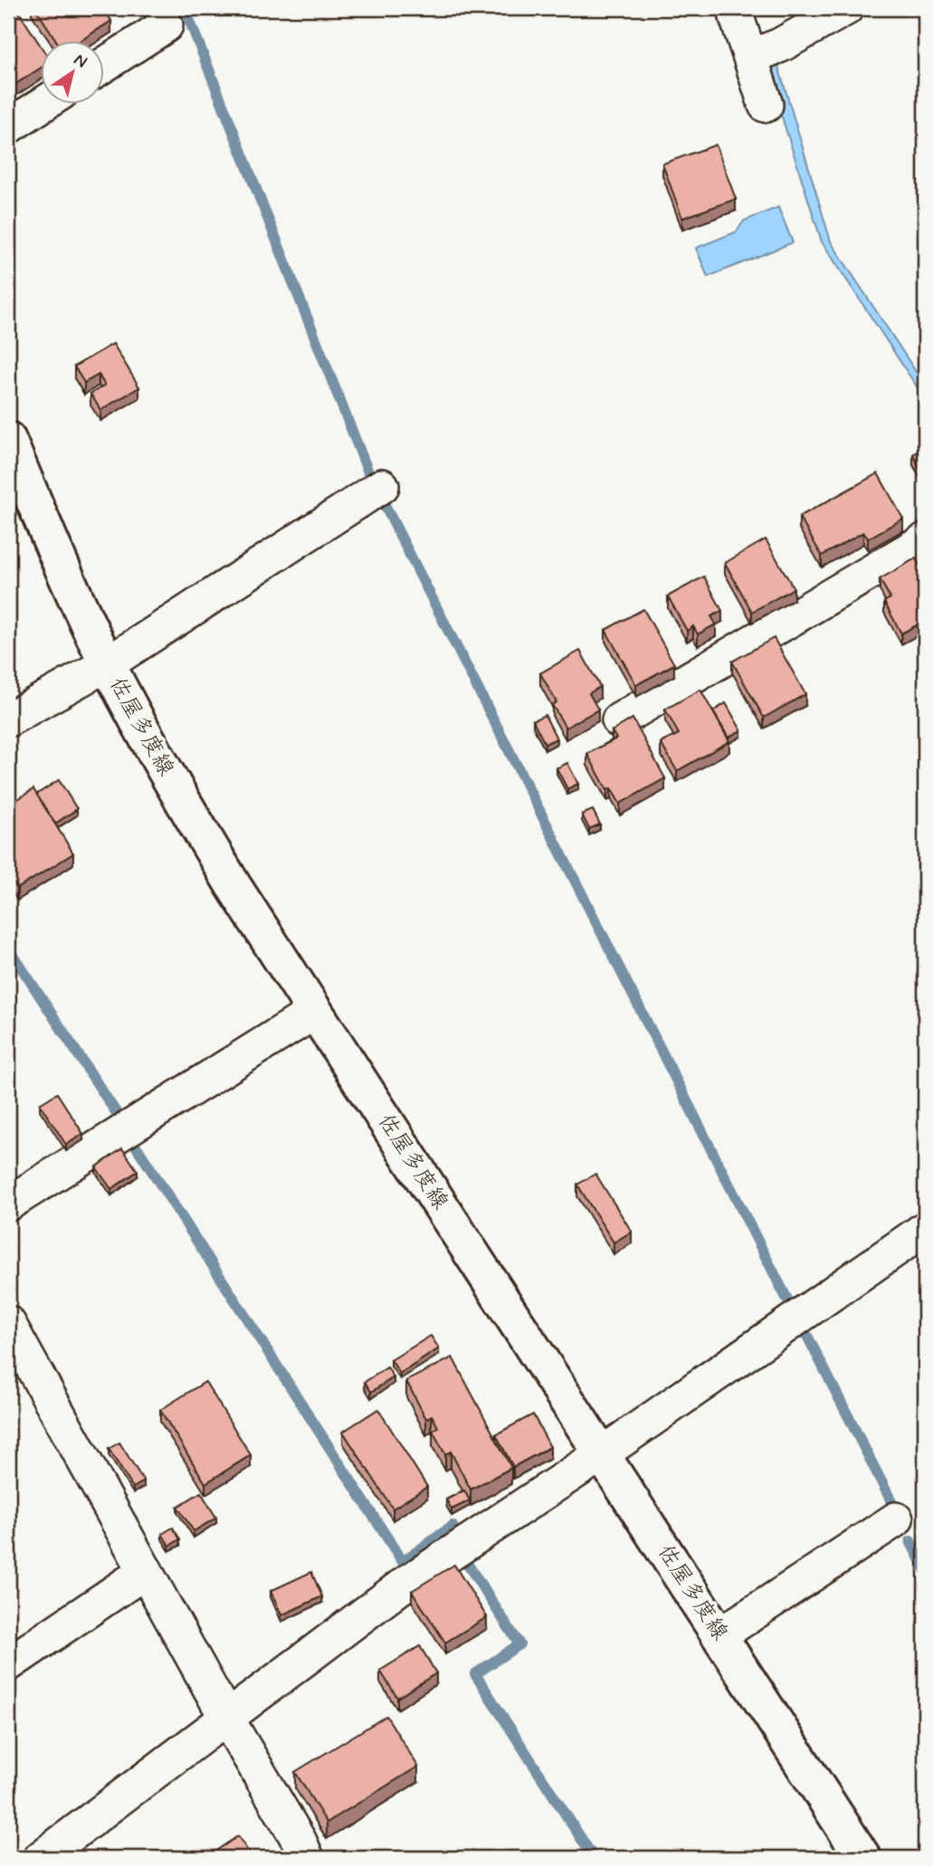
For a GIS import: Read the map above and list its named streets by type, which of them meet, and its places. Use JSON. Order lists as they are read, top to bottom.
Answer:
{
  "streets": {
    "main road": ["佐屋多度線"]
  },
  "north": "top right"
}
